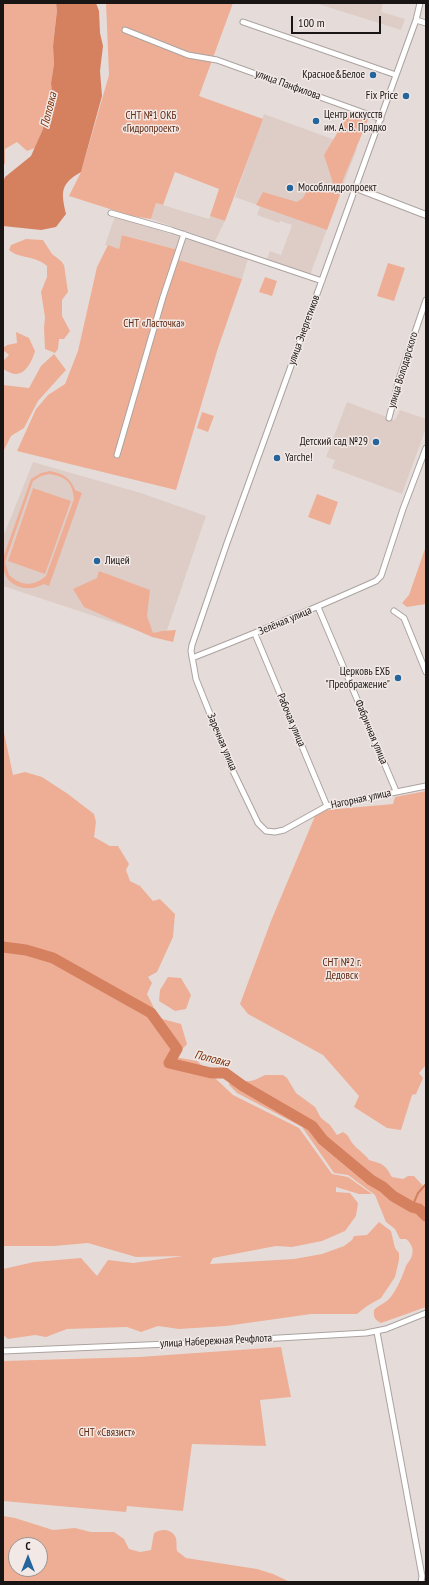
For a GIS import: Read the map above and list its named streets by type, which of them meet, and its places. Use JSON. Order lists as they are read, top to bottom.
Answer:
{
  "streets": {
    "street": [
      "улица Панфилова",
      "улица Энергетиков",
      "улица Володарского",
      "Зелёная улица",
      "Рабочая улица",
      "Фабричная улица",
      "Заречная улица",
      "Нагорная улица",
      "улица Набережная Речфлота"
    ]
  },
  "crossings": [
    ["улица Панфилова", "улица Энергетиков"],
    ["улица Энергетиков", "Зелёная улица"],
    ["улица Энергетиков", "Заречная улица"],
    ["Зелёная улица", "Рабочая улица"],
    ["Зелёная улица", "Фабричная улица"],
    ["Зелёная улица", "Заречная улица"],
    ["Рабочая улица", "Нагорная улица"],
    ["Фабричная улица", "Нагорная улица"],
    ["Заречная улица", "Нагорная улица"]
  ],
  "water": ["Поповка"],
  "parks": [
    "СНТ №1 ОКБ «Гидропроект»",
    "СНТ «Ласточка»",
    "СНТ №2 г. Дедовск",
    "СНТ «Связист»"
  ],
  "places": [
    "Красное&Белое",
    "Fix Price",
    "Центр искусств им. А. В. Прядко",
    "Мособлгидропроект",
    "Детский сад №29",
    "Yarche!",
    "Лицей",
    "Церковь ЕХБ \"Преображение\""
  ],
  "scale_bar": "100 m",
  "north": "top"
}
